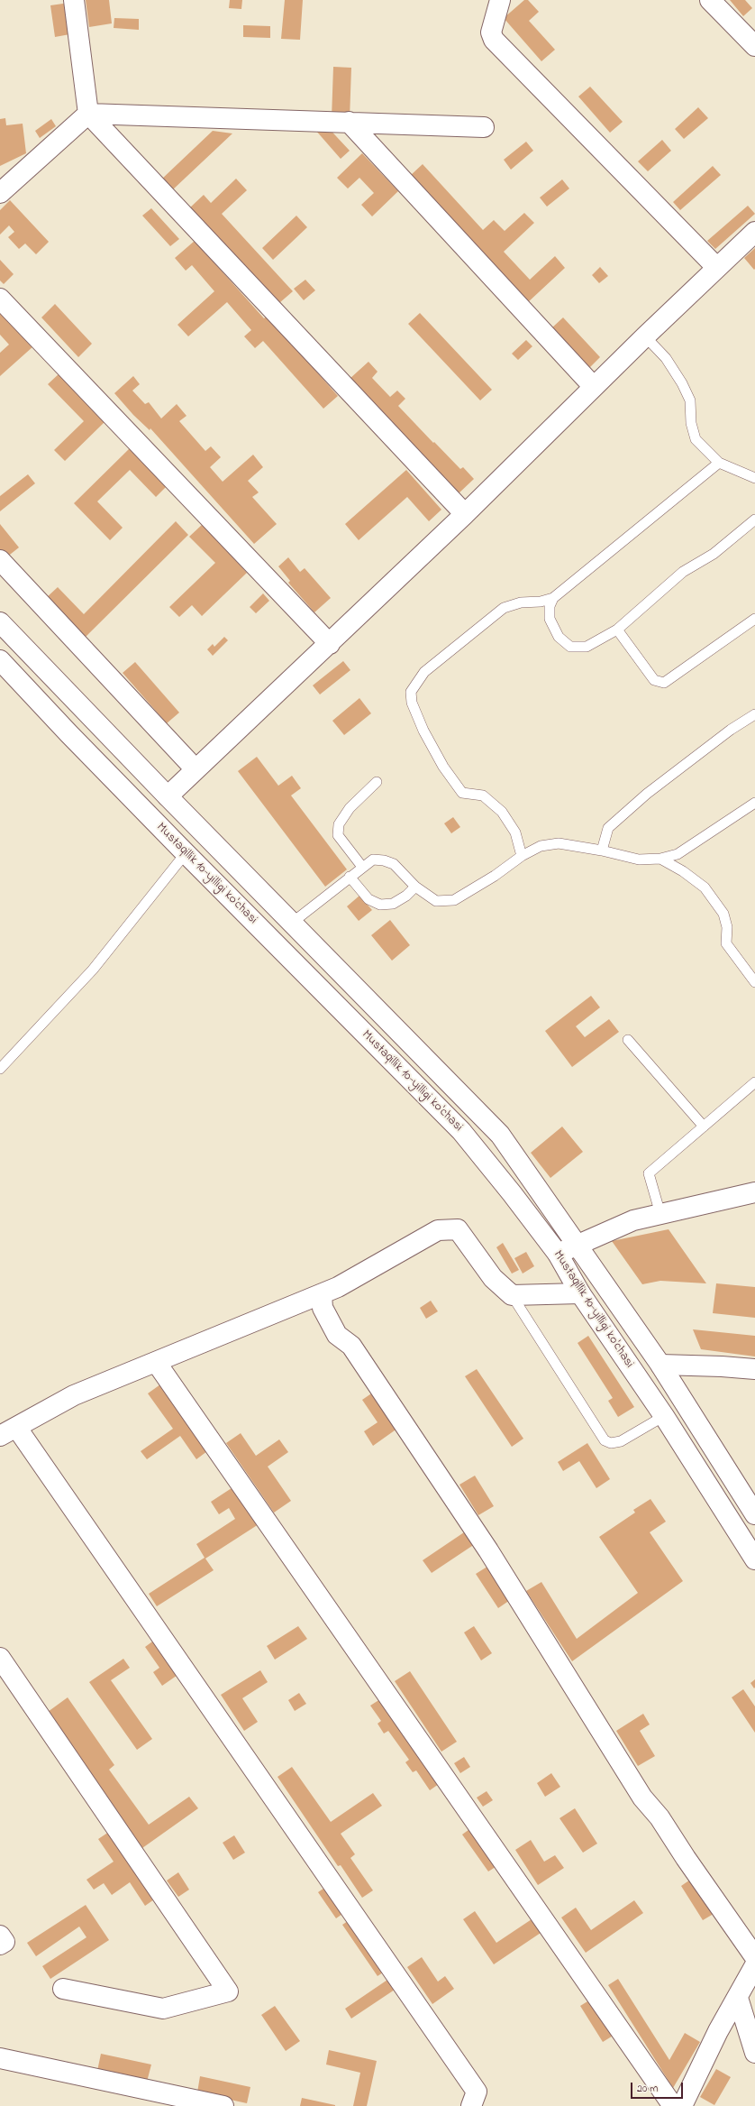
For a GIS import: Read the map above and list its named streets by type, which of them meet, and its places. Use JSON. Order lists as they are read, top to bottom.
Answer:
{
  "streets": {
    "street": ["Mustaqillik 10-yilligi ko'chasi"]
  },
  "scale_bar": "20 m"
}
